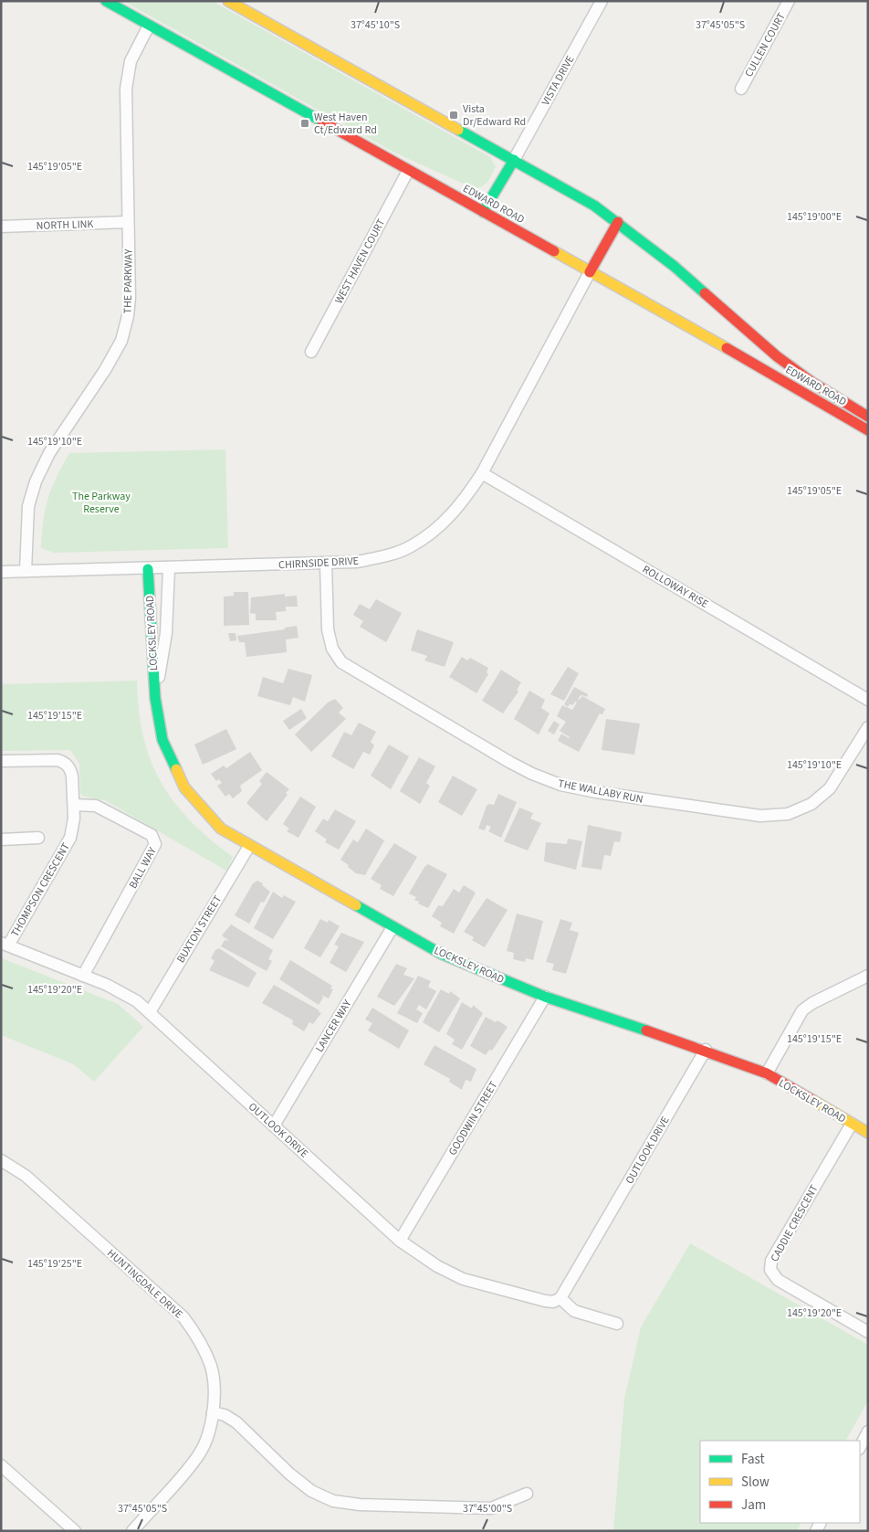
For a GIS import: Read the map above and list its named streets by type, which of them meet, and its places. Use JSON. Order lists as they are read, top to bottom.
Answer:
{
  "streets": {
    "main road": ["EDWARD ROAD", "LOCKSLEY ROAD"],
    "street": [
      "CULLEN COURT",
      "VISTA DRIVE",
      "NORTH LINK",
      "WEST HAVEN COURT",
      "THE PARKWAY",
      "CHIRNSIDE DRIVE",
      "ROLLOWAY RISE",
      "THE WALLABY RUN",
      "BALL WAY",
      "THOMPSON CRESCENT",
      "BUXTON STREET",
      "LANCER WAY",
      "GOODWIN STREET",
      "OUTLOOK DRIVE",
      "CADDIE CRESCENT",
      "HUNTINGDALE DRIVE"
    ]
  },
  "crossings": [
    ["VISTA DRIVE", "EDWARD ROAD"],
    ["EDWARD ROAD", "WEST HAVEN COURT"],
    ["EDWARD ROAD", "THE PARKWAY"],
    ["EDWARD ROAD", "CHIRNSIDE DRIVE"],
    ["NORTH LINK", "THE PARKWAY"],
    ["THE PARKWAY", "CHIRNSIDE DRIVE"],
    ["CHIRNSIDE DRIVE", "ROLLOWAY RISE"],
    ["CHIRNSIDE DRIVE", "LOCKSLEY ROAD"],
    ["CHIRNSIDE DRIVE", "THE WALLABY RUN"],
    ["LOCKSLEY ROAD", "BUXTON STREET"],
    ["LOCKSLEY ROAD", "LANCER WAY"],
    ["LOCKSLEY ROAD", "GOODWIN STREET"],
    ["LOCKSLEY ROAD", "OUTLOOK DRIVE"],
    ["LOCKSLEY ROAD", "CADDIE CRESCENT"],
    ["BALL WAY", "THOMPSON CRESCENT"],
    ["BALL WAY", "OUTLOOK DRIVE"],
    ["THOMPSON CRESCENT", "OUTLOOK DRIVE"],
    ["BUXTON STREET", "OUTLOOK DRIVE"],
    ["LANCER WAY", "OUTLOOK DRIVE"],
    ["GOODWIN STREET", "OUTLOOK DRIVE"]
  ],
  "parks": ["The Parkway Reserve"],
  "places": {
    "transit": ["Vista Dr/Edward Rd", "West Haven Ct/Edward Rd"]
  },
  "legend": ["Fast", "Slow", "Jam"],
  "coordinates": [
    "37°45'10\"S",
    "37°45'05\"S",
    "145°19'05\"E",
    "145°19'00\"E",
    "145°19'10\"E",
    "145°19'15\"E",
    "145°19'20\"E",
    "145°19'25\"E",
    "37°45'00\"S"
  ]
}
